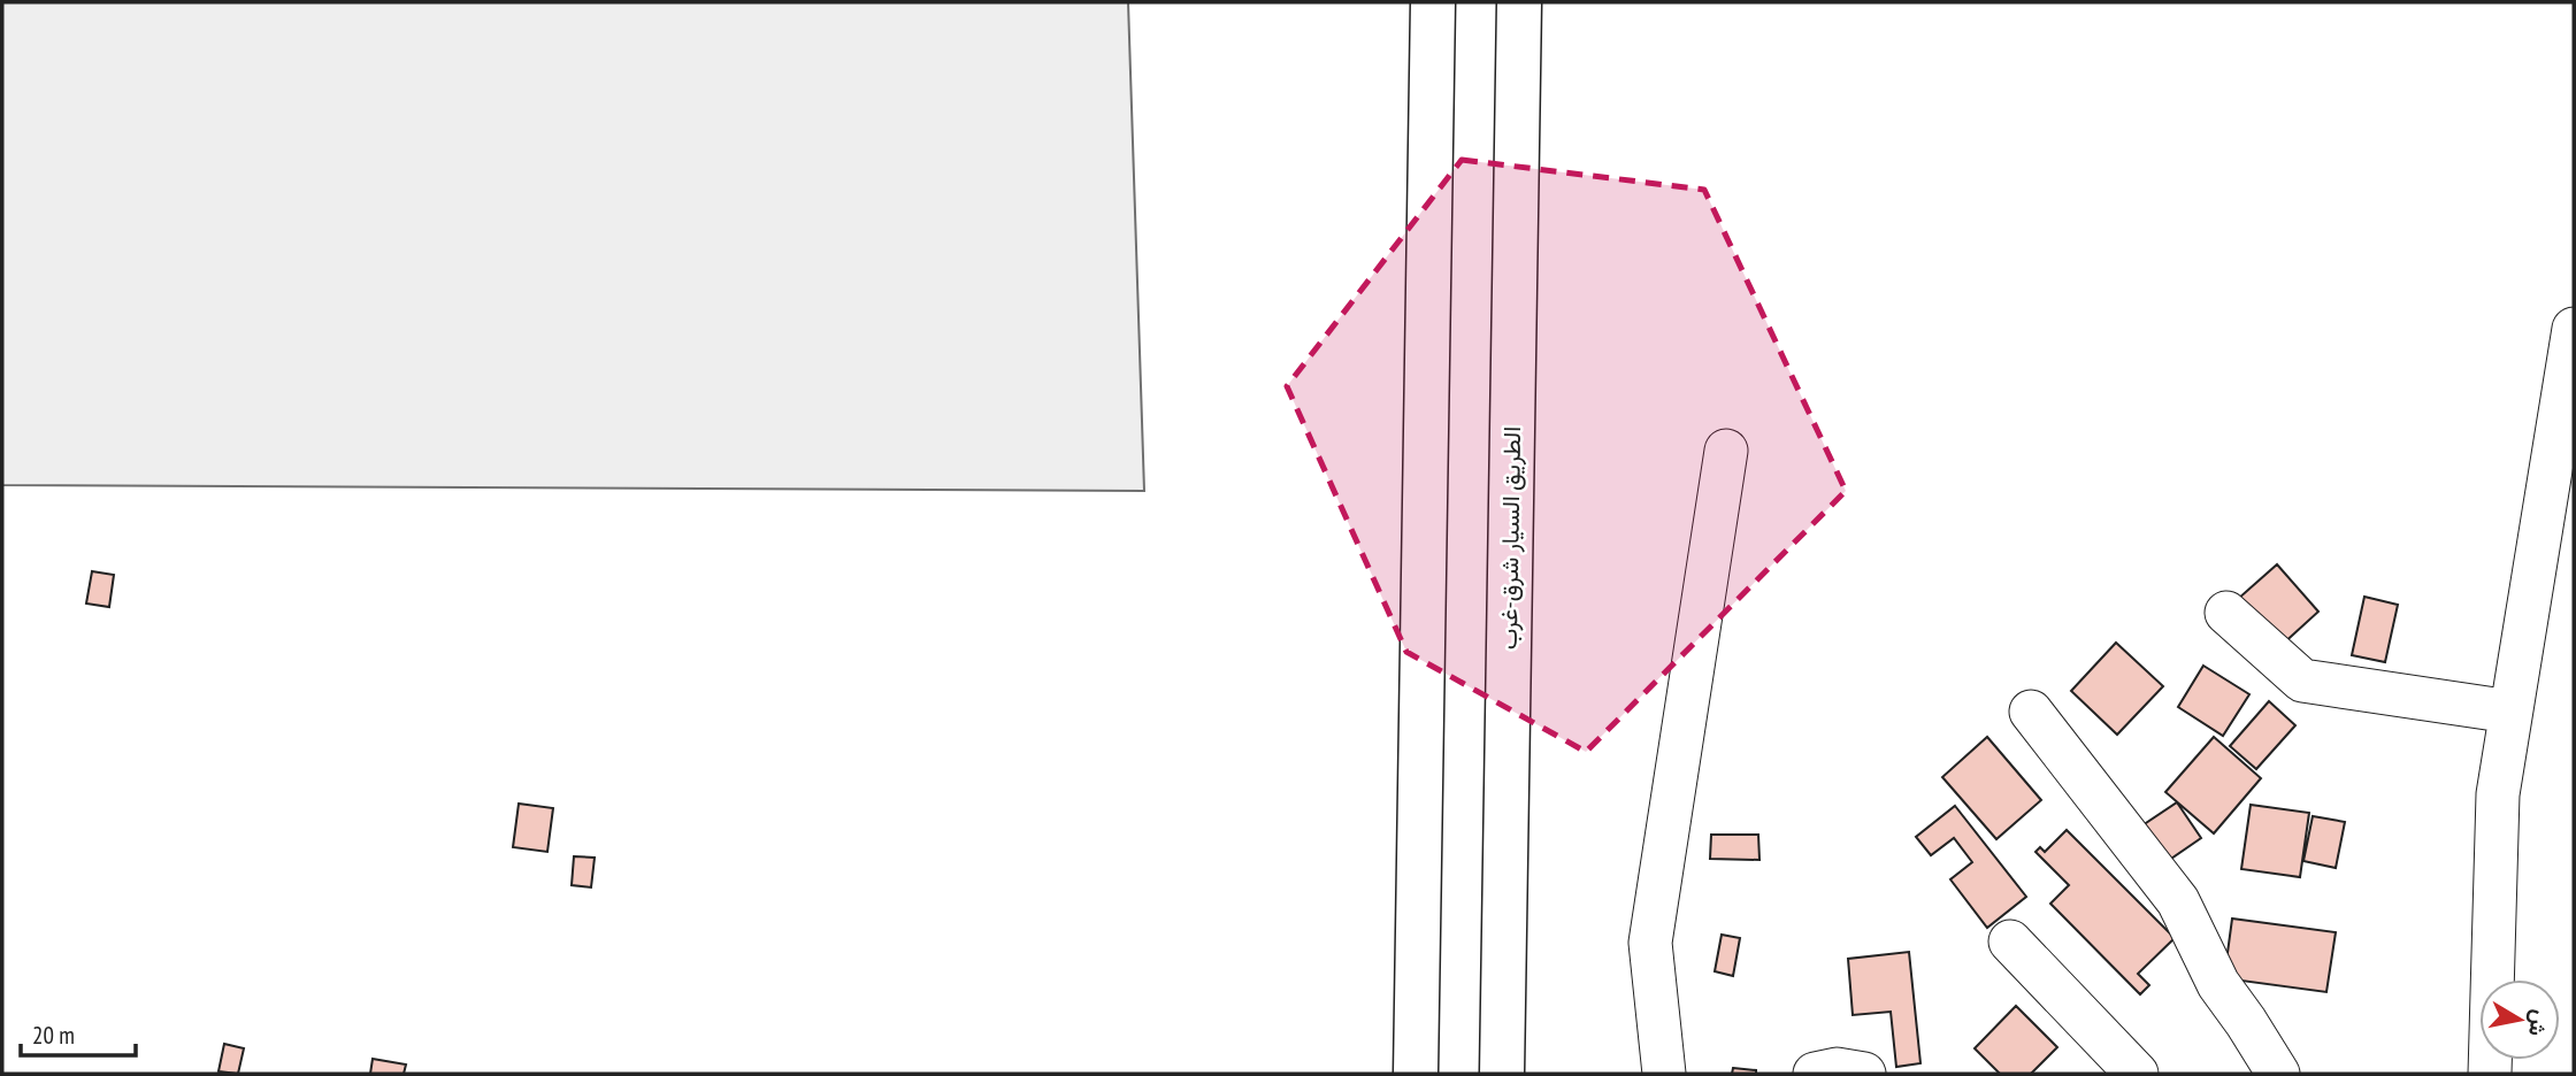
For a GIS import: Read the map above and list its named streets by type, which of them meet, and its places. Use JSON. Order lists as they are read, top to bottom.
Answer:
{
  "streets": {
    "highway": ["الطريق السيار شرق-غرب"]
  },
  "scale_bar": "20 m",
  "north": "right"
}
